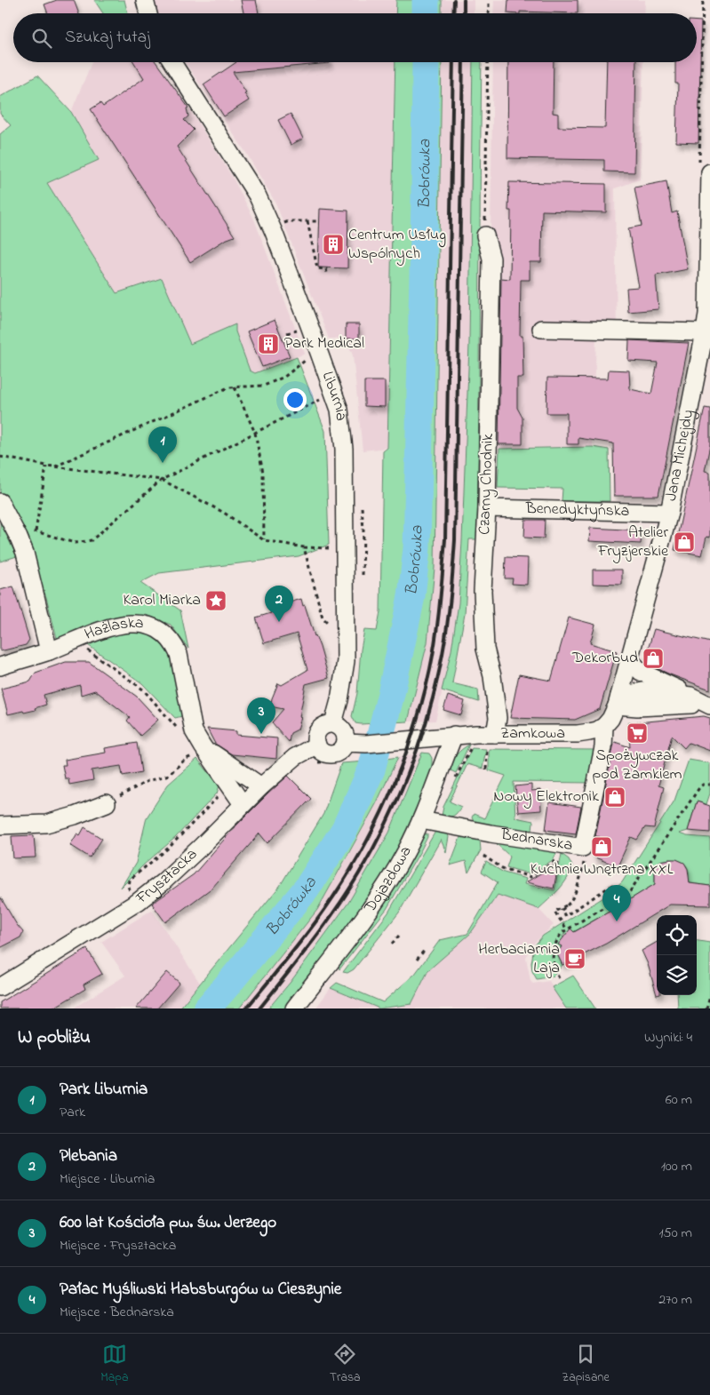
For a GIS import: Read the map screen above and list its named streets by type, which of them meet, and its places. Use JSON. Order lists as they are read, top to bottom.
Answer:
{
  "streets": {
    "street": [
      "Liburnia",
      "Jana Michejdy",
      "Czarny Chodnik",
      "Benedyktyńska",
      "Hażlaska",
      "Zamkowa",
      "Bednarska",
      "Frysztacka",
      "Dojazdowa"
    ]
  },
  "crossings": [
    ["Liburnia", "Zamkowa"],
    ["Liburnia", "Frysztacka"],
    ["Jana Michejdy", "Benedyktyńska"],
    ["Czarny Chodnik", "Benedyktyńska"],
    ["Czarny Chodnik", "Zamkowa"],
    ["Hażlaska", "Frysztacka"],
    ["Zamkowa", "Bednarska"],
    ["Zamkowa", "Frysztacka"],
    ["Zamkowa", "Dojazdowa"],
    ["Bednarska", "Dojazdowa"]
  ],
  "water": ["Bobrówka"],
  "places": {
    "building": ["Centrum Usług Wspólnych", "Park Medical"],
    "shop": [
      "Atelier Fryzjerskie",
      "Dekorbud",
      "Nowy Elektronik",
      "Kuchnie Wnętrzna XXL"
    ],
    "place": ["Karol Miarka"],
    "supermarket": ["Spożywczak pod Zamkiem"],
    "cafe": ["Herbaciarnia Laja"]
  },
  "page": {
    "search": "Szukaj tutaj",
    "pins": [
      "1",
      "2",
      "3",
      "4"
    ],
    "heading": ["W pobliżu", "Wyniki: 4"],
    "list": [
      {
        "mark": "1",
        "name": "Park Liburnia",
        "note": "Park",
        "value": "60 m"
      },
      {
        "mark": "2",
        "name": "Plebania",
        "note": "Miejsce · Liburnia",
        "value": "100 m"
      },
      {
        "mark": "3",
        "name": "600 lat Kościoła pw. św. Jerzego",
        "note": "Miejsce · Frysztacka",
        "value": "150 m"
      },
      {
        "mark": "4",
        "name": "Pałac Myśliwski Habsburgów w Cieszynie",
        "note": "Miejsce · Bednarska",
        "value": "270 m"
      }
    ],
    "nav": ["Mapa", "Trasa", "Zapisane"]
  }
}
